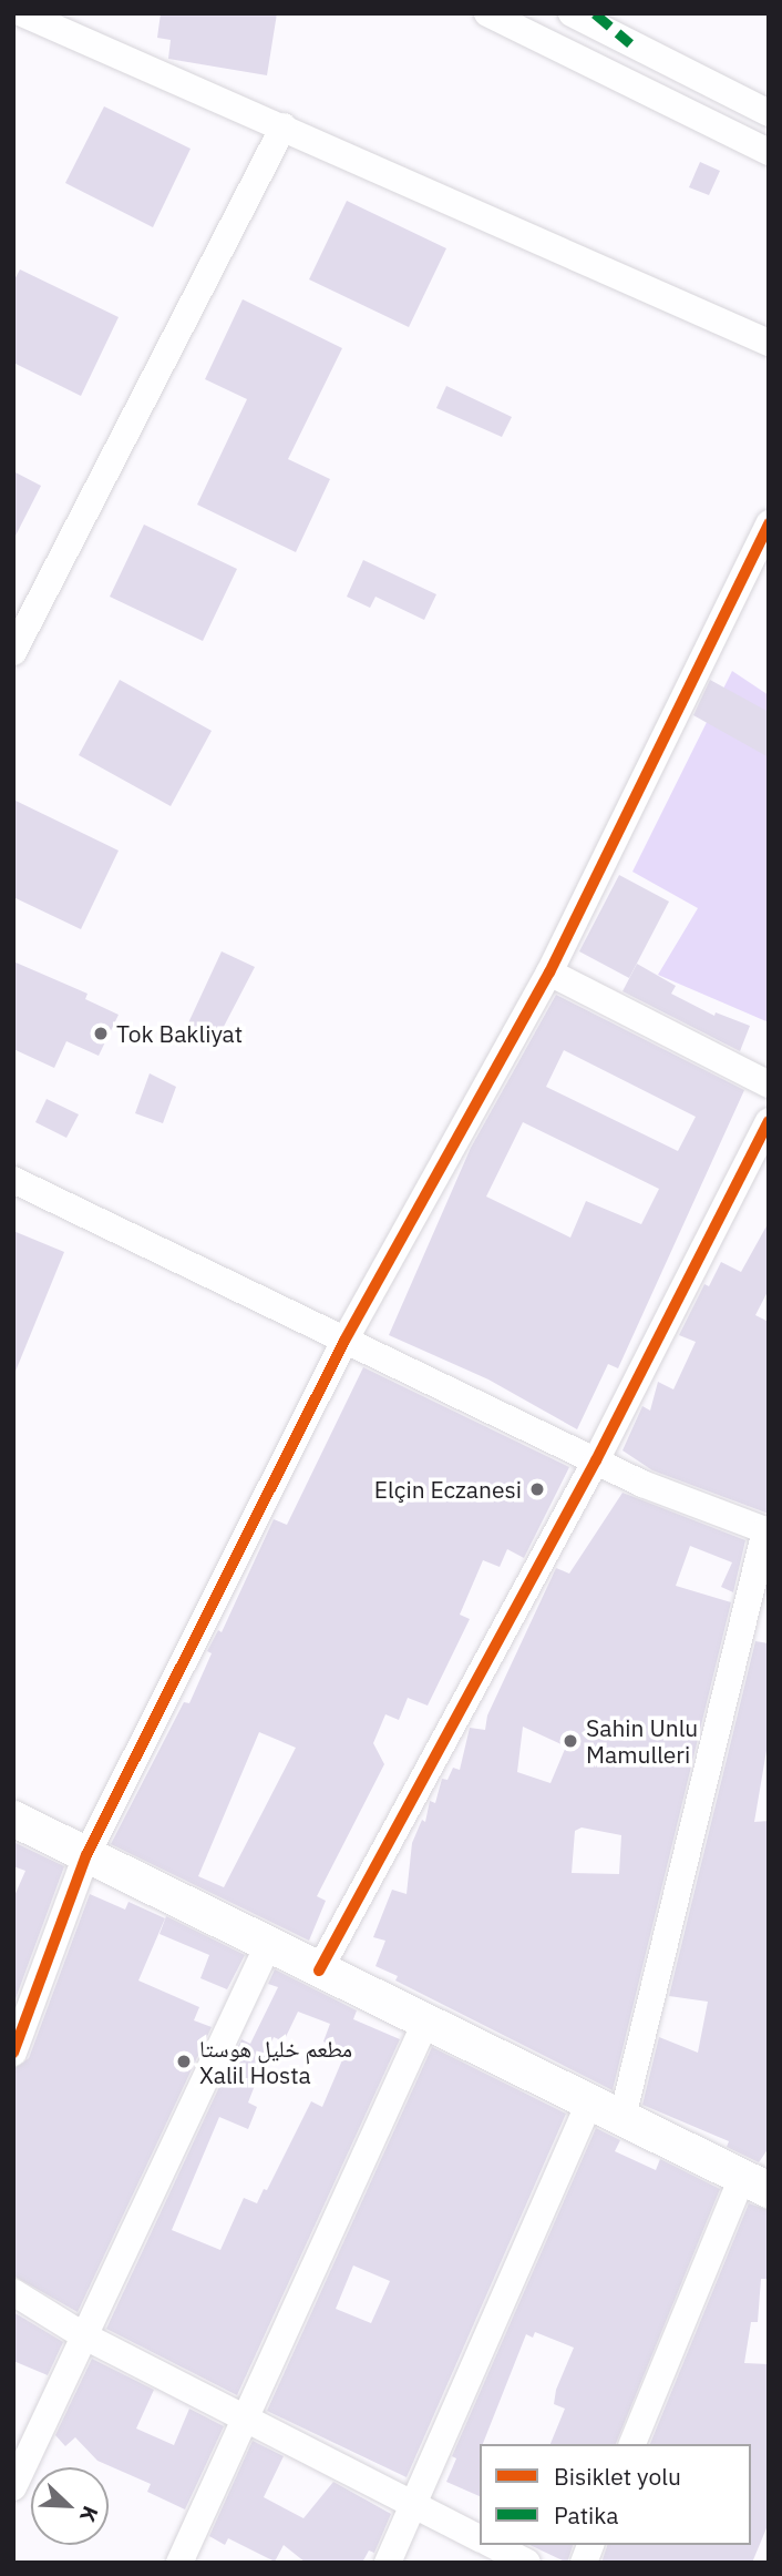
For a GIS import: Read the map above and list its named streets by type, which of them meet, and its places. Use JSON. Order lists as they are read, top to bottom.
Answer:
{
  "places": [
    "Tok Bakliyat",
    "Elçin Eczanesi",
    "Sahin Unlu Mamulleri",
    "مطعم خليل هوستا Xalil Hosta"
  ],
  "legend": ["Bisiklet yolu", "Patika"],
  "north": "bottom right"
}
